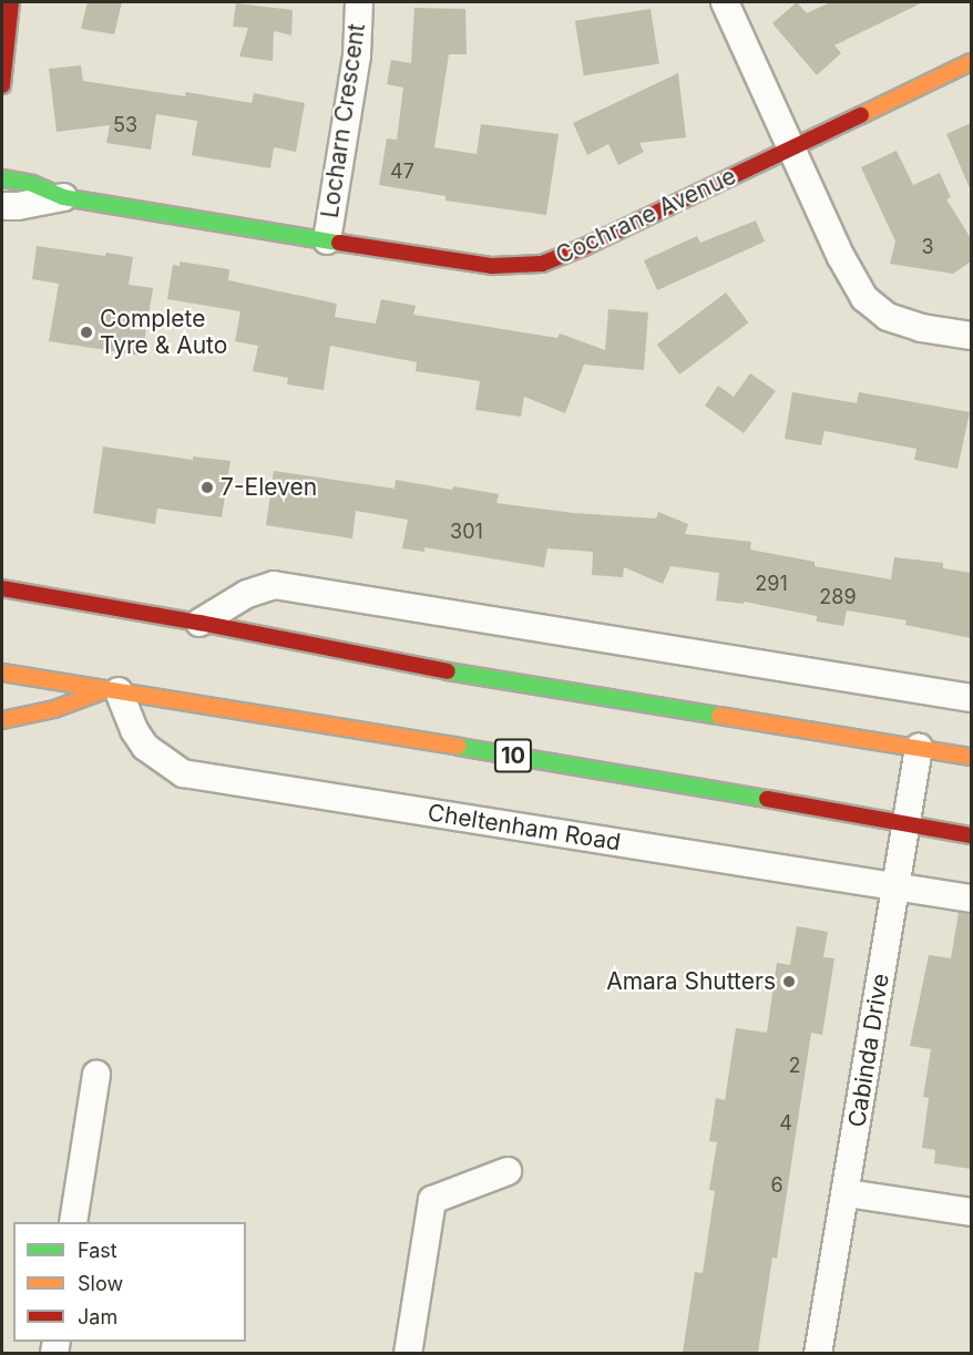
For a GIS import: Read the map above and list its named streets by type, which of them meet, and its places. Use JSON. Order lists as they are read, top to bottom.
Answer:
{
  "streets": {
    "main road": ["Cochrane Avenue", "10"],
    "street": ["Locharn Crescent", "Cheltenham Road", "Cabinda Drive"]
  },
  "crossings": [
    ["Locharn Crescent", "Cochrane Avenue"],
    ["10", "Cheltenham Road"],
    ["10", "Cabinda Drive"],
    ["Cheltenham Road", "Cabinda Drive"]
  ],
  "places": ["Complete Tyre & Auto", "7-Eleven", "Amara Shutters"],
  "house_numbers": [
    "53",
    "47",
    "3",
    "301",
    "291",
    "289",
    "2",
    "4",
    "6"
  ],
  "legend": ["Fast", "Slow", "Jam"]
}
